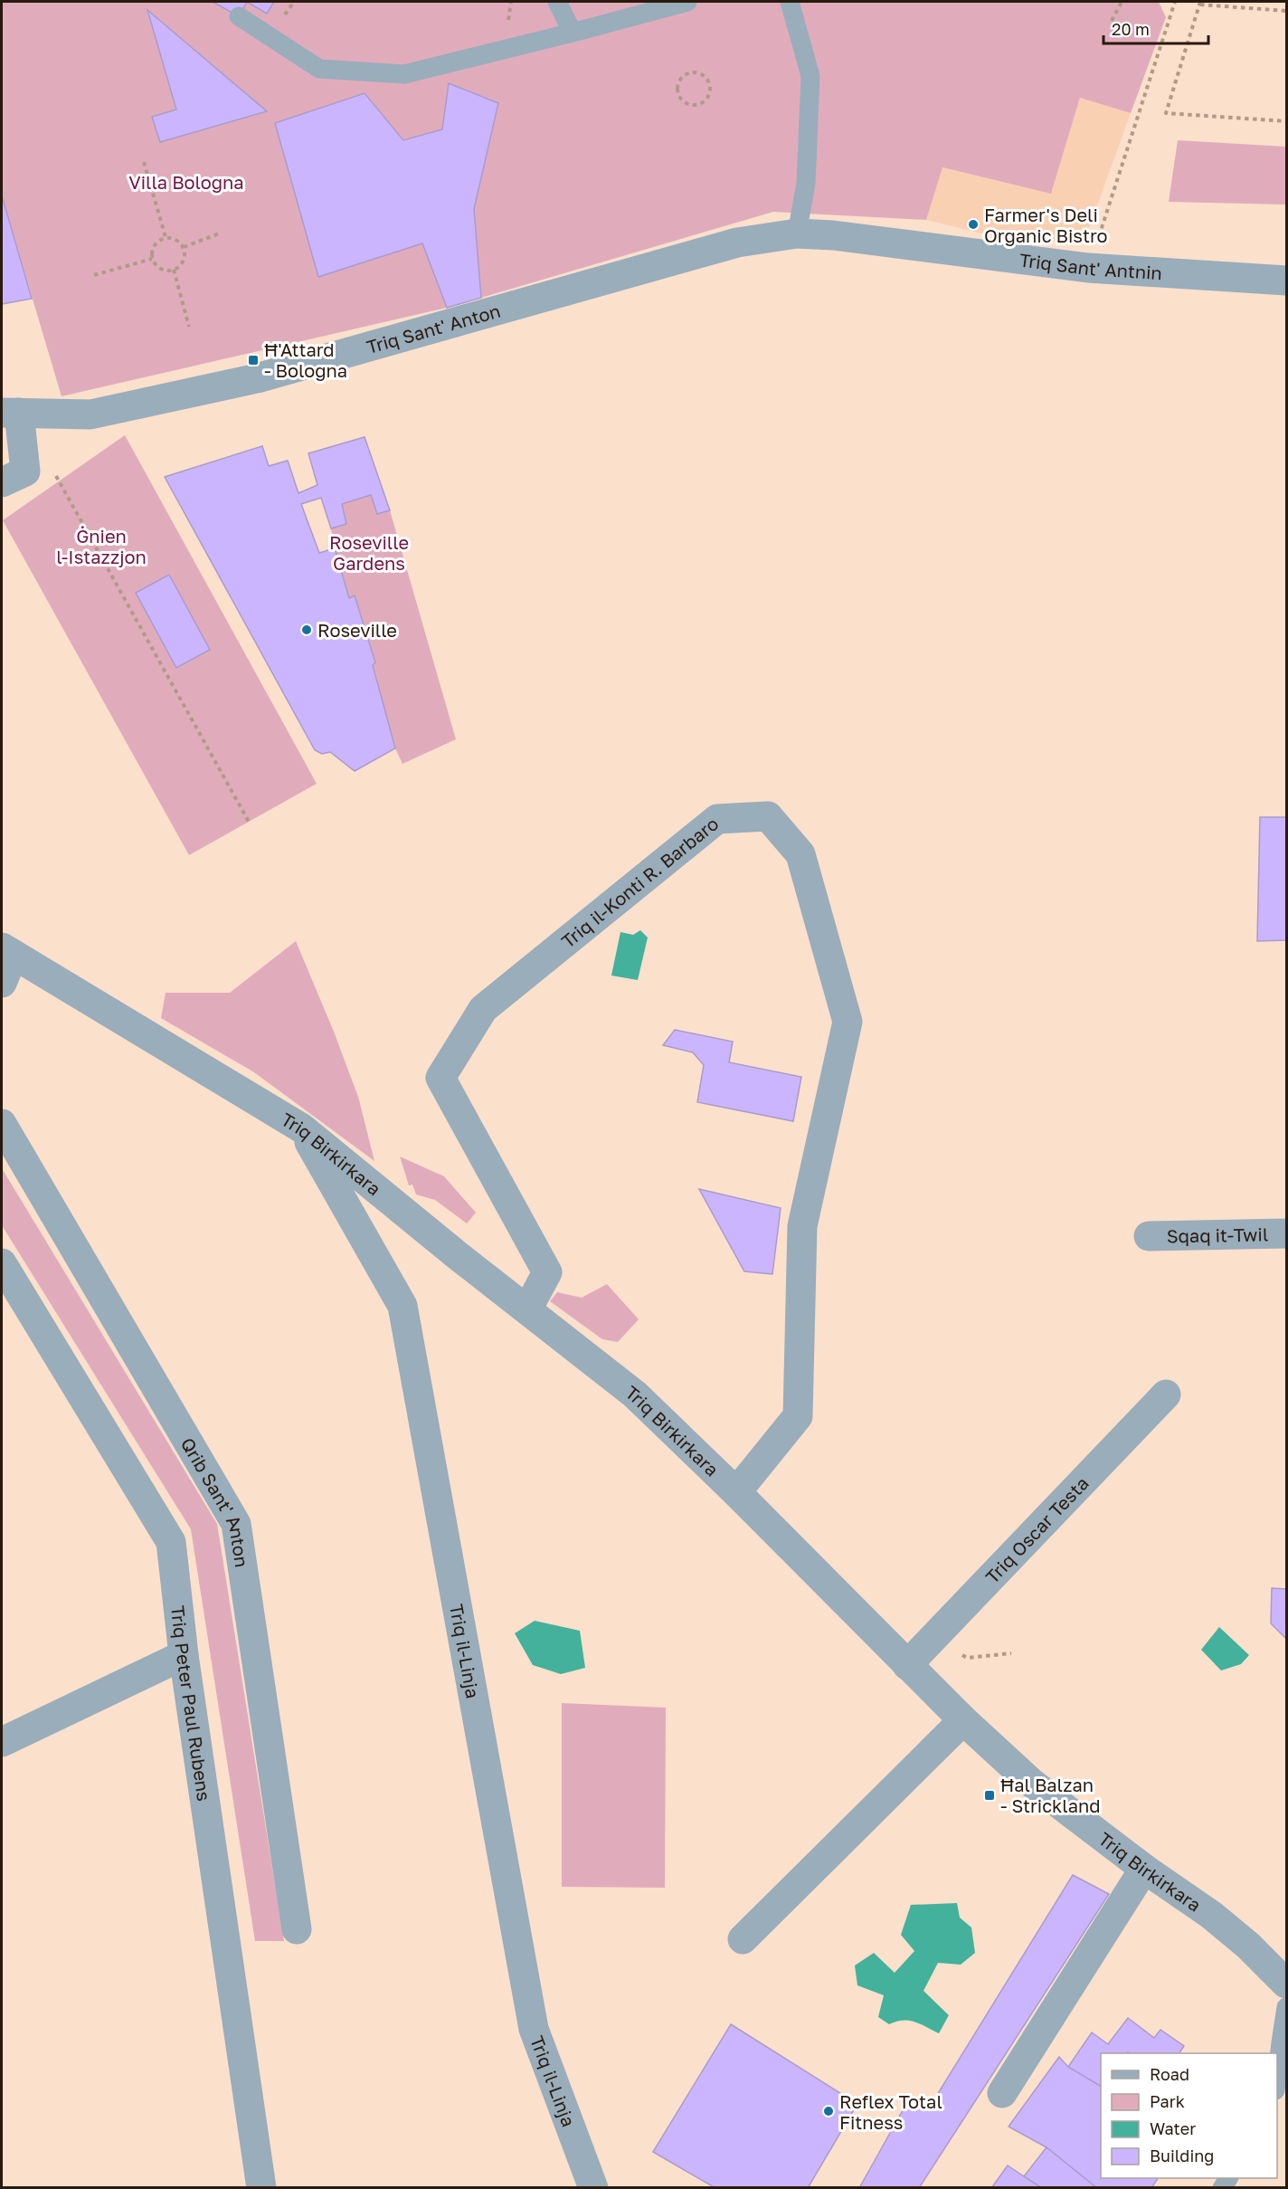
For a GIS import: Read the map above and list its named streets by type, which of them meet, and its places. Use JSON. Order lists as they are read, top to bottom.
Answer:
{
  "streets": {
    "street": [
      "Triq Sant' Antnin",
      "Triq Sant' Anton",
      "Triq il-Konti R. Barbaro",
      "Triq Birkirkara",
      "Sqaq it-Twil",
      "Qrib Sant' Anton",
      "Triq Oscar Testa",
      "Triq il-Linja",
      "Triq Peter Paul Rubens"
    ]
  },
  "crossings": [
    ["Triq Sant' Antnin", "Triq Sant' Anton"],
    ["Triq il-Konti R. Barbaro", "Triq Birkirkara"],
    ["Triq Birkirkara", "Triq Oscar Testa"],
    ["Triq Birkirkara", "Triq il-Linja"]
  ],
  "parks": ["Villa Bologna", "Ġnien l-Istazzjon", "Roseville Gardens"],
  "places": {
    "other": ["Farmer's Deli Organic Bistro", "Roseville", "Reflex Total Fitness"],
    "transit": ["Ħ'Attard - Bologna", "Ħal Balzan - Strickland"]
  },
  "legend": [
    "Road",
    "Park",
    "Water",
    "Building"
  ],
  "scale_bar": "20 m"
}
